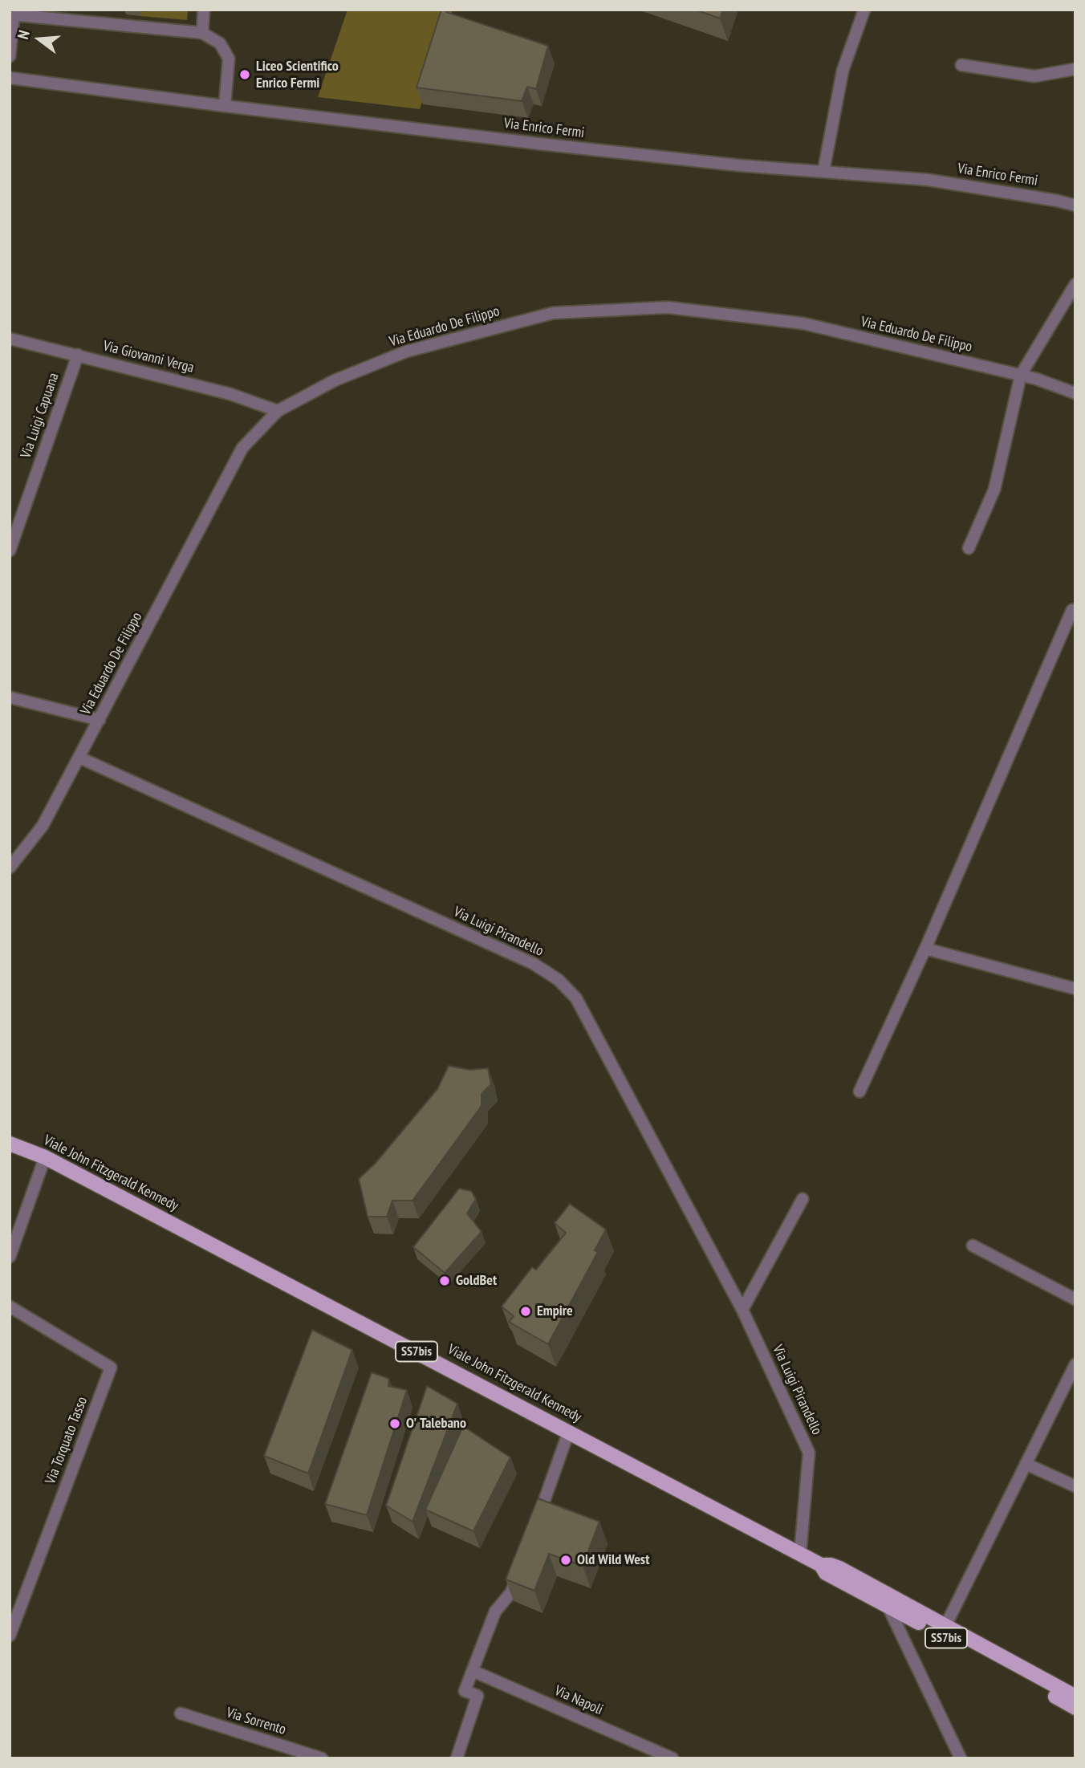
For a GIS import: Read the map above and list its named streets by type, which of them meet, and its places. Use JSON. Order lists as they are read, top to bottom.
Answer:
{
  "streets": {
    "main road": ["Viale John Fitzgerald Kennedy", "SS7bis"],
    "street": [
      "Via Enrico Fermi",
      "Via Eduardo De Filippo",
      "Via Giovanni Verga",
      "Via Luigi Capuana",
      "Via Luigi Pirandello",
      "Via Torquato Tasso",
      "Via Napoli",
      "Via Sorrento"
    ]
  },
  "crossings": [
    ["Via Eduardo De Filippo", "Via Giovanni Verga"],
    ["Via Eduardo De Filippo", "Via Luigi Pirandello"],
    ["Via Giovanni Verga", "Via Luigi Capuana"],
    ["Via Luigi Pirandello", "Viale John Fitzgerald Kennedy"]
  ],
  "places": [
    "Liceo Scientifico Enrico Fermi",
    "GoldBet",
    "Empire",
    "O' Talebano",
    "Old Wild West"
  ],
  "north": "left"
}
